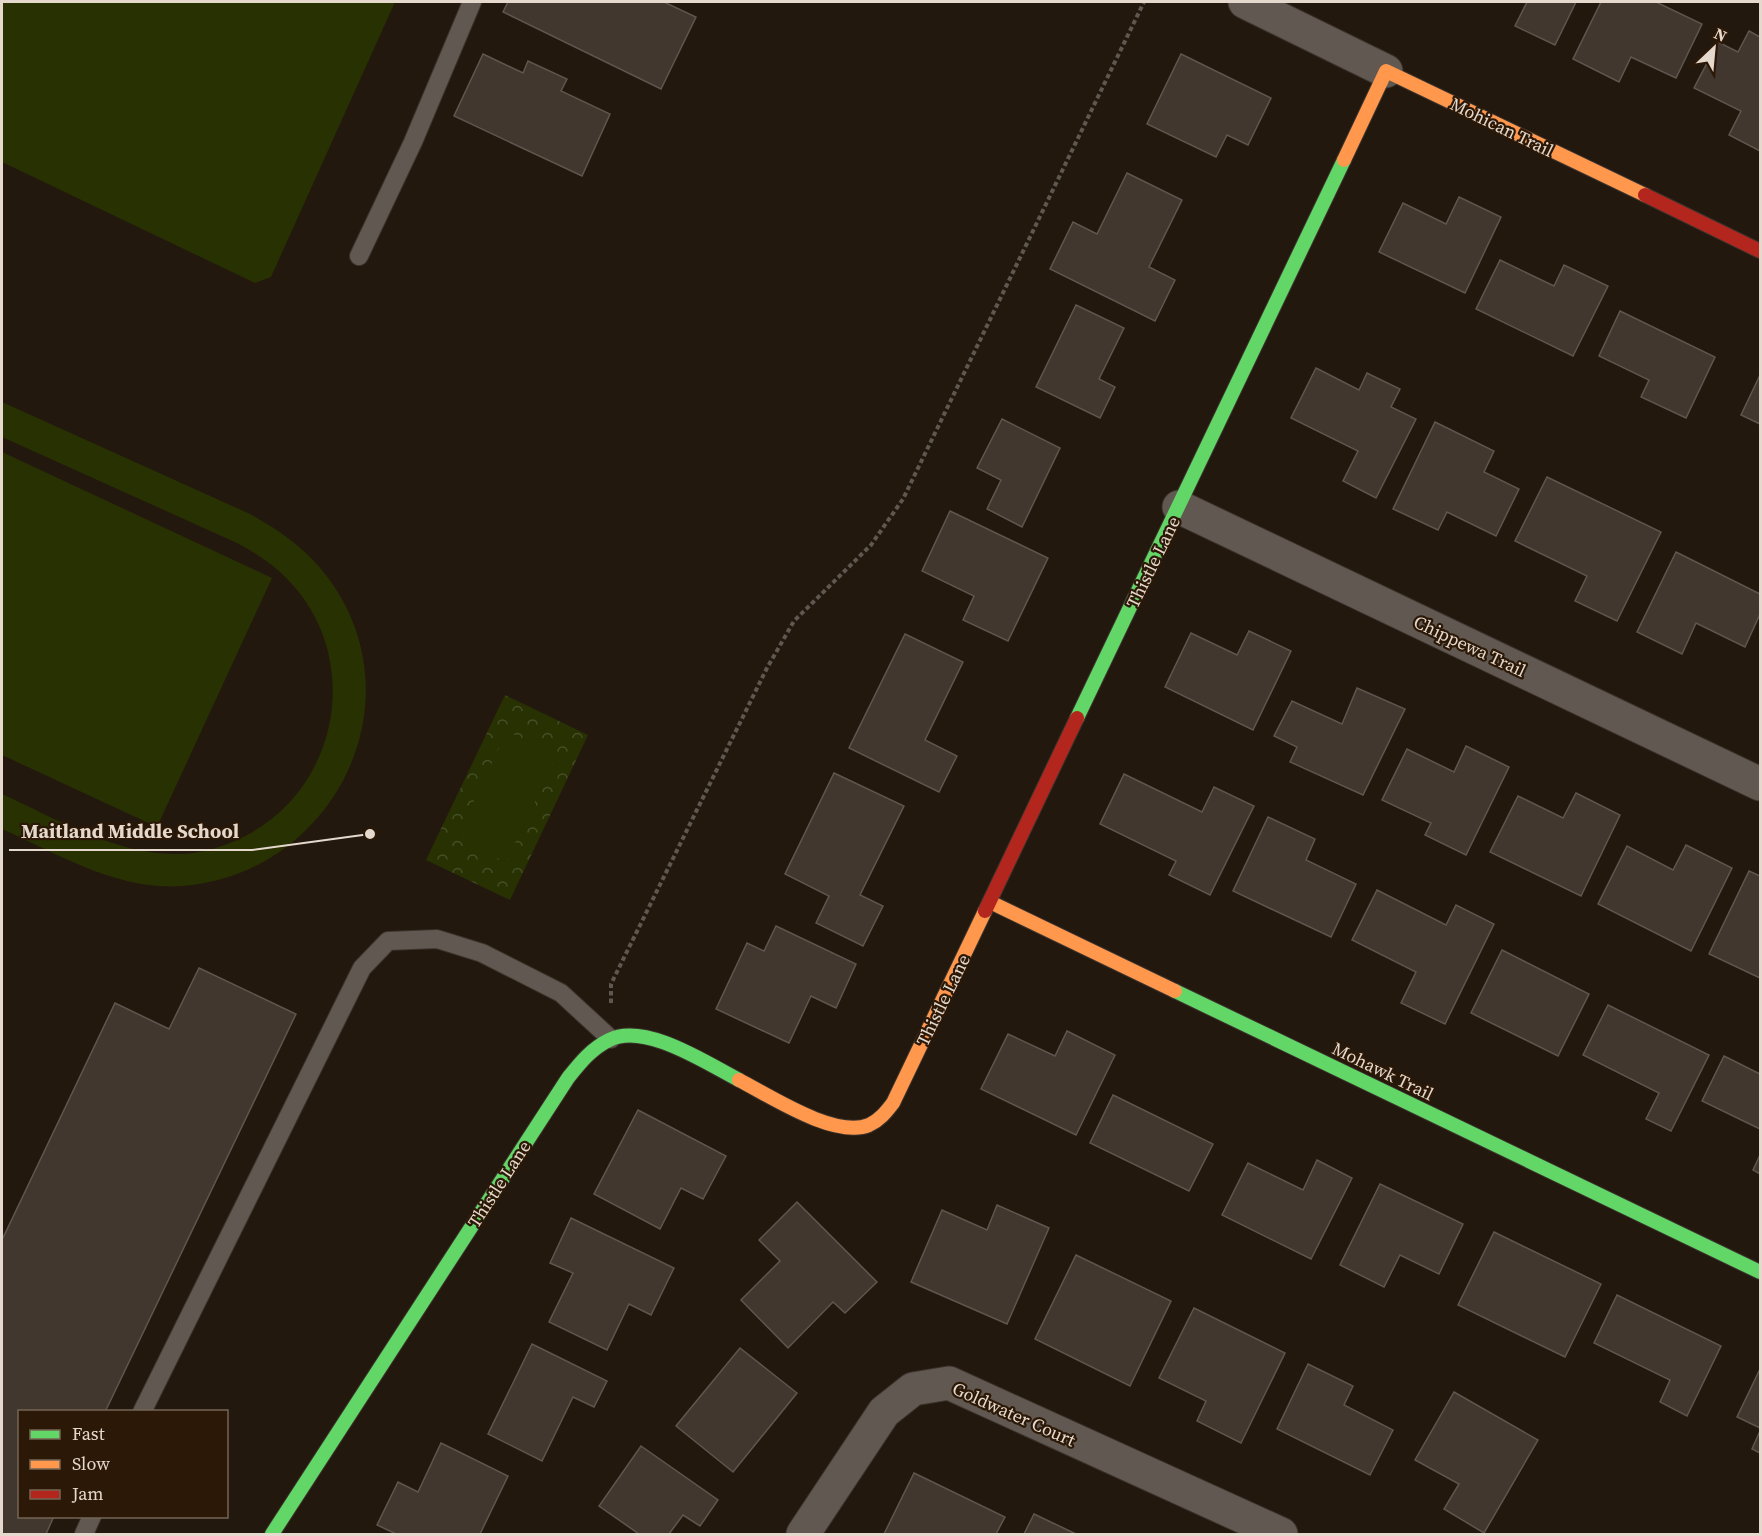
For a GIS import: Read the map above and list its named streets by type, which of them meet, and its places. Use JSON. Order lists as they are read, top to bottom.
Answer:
{
  "streets": {
    "street": [
      "Mohican Trail",
      "Thistle Lane",
      "Chippewa Trail",
      "Mohawk Trail",
      "Goldwater Court"
    ]
  },
  "crossings": [
    ["Mohican Trail", "Thistle Lane"],
    ["Thistle Lane", "Chippewa Trail"],
    ["Thistle Lane", "Mohawk Trail"]
  ],
  "places": ["Maitland Middle School"],
  "legend": ["Fast", "Slow", "Jam"],
  "north": "top right"
}
